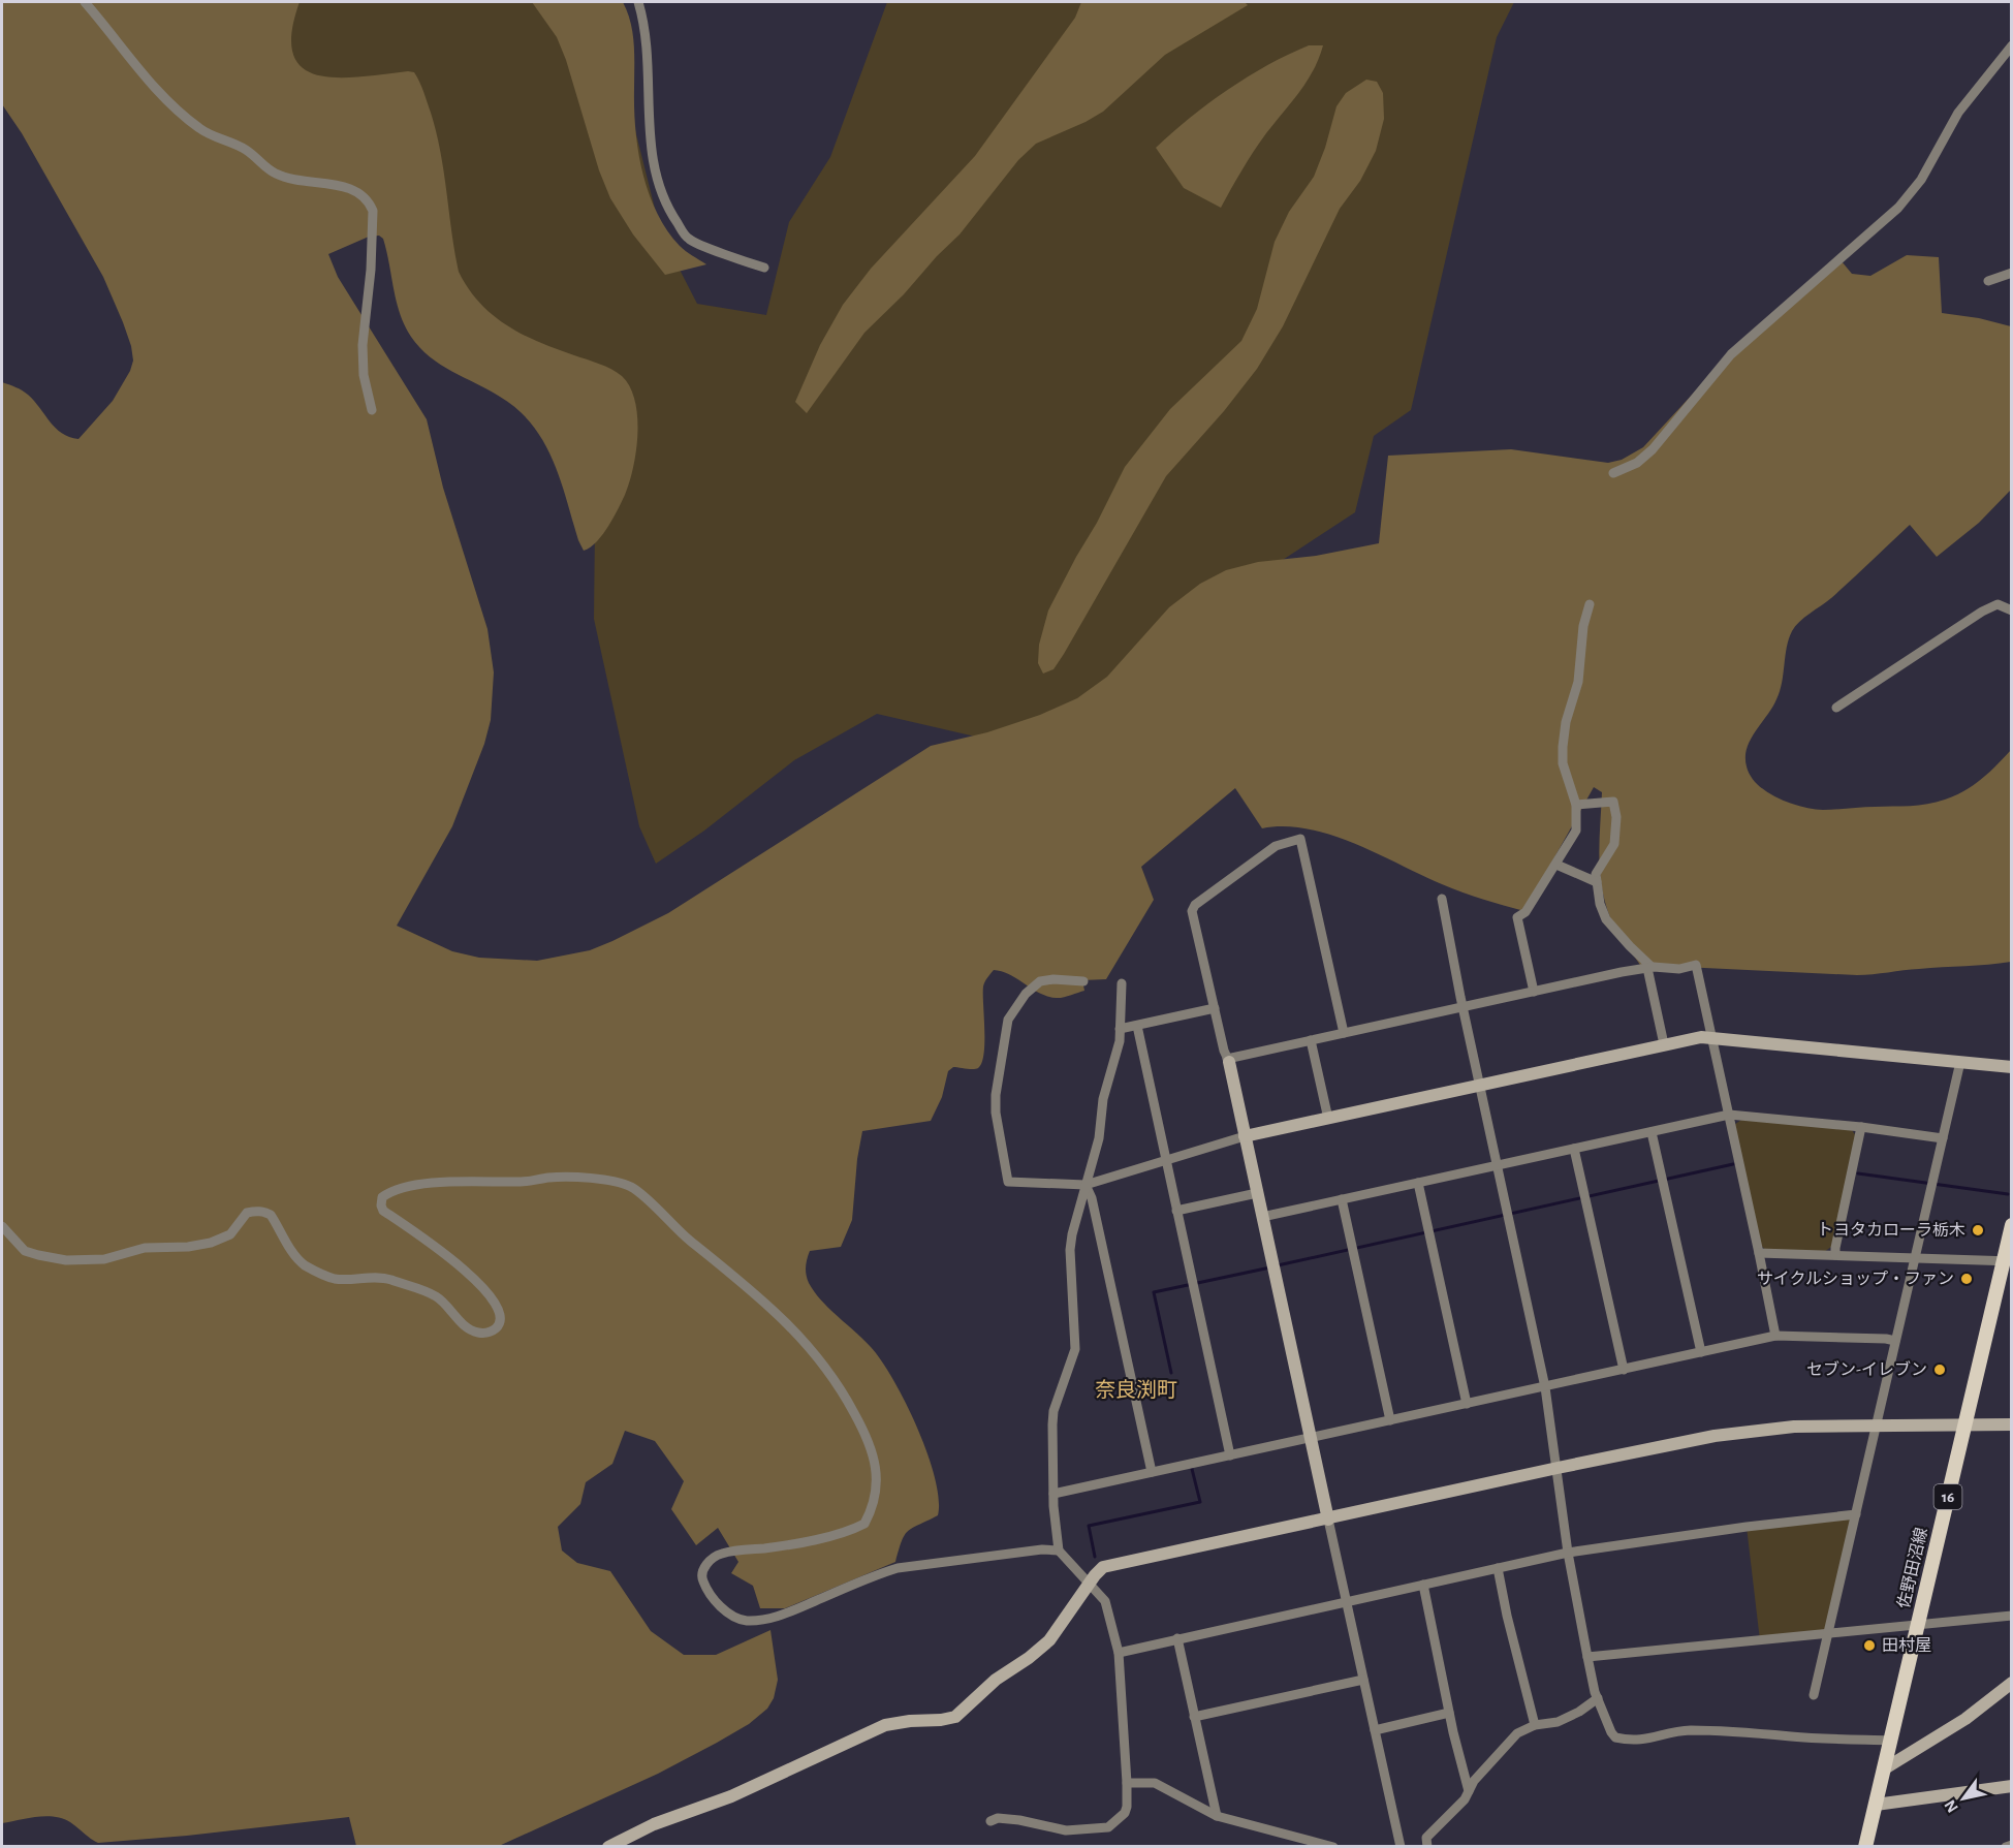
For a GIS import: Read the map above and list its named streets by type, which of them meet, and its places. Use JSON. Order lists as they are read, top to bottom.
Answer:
{
  "streets": {
    "main road": ["16", "佐野田沼線"]
  },
  "districts": ["奈良渕町"],
  "places": [
    "トヨタカローラ栃木",
    "サイクルショップ・ファン",
    "セブン-イレブン",
    "田村屋"
  ],
  "north": "bottom left"
}
